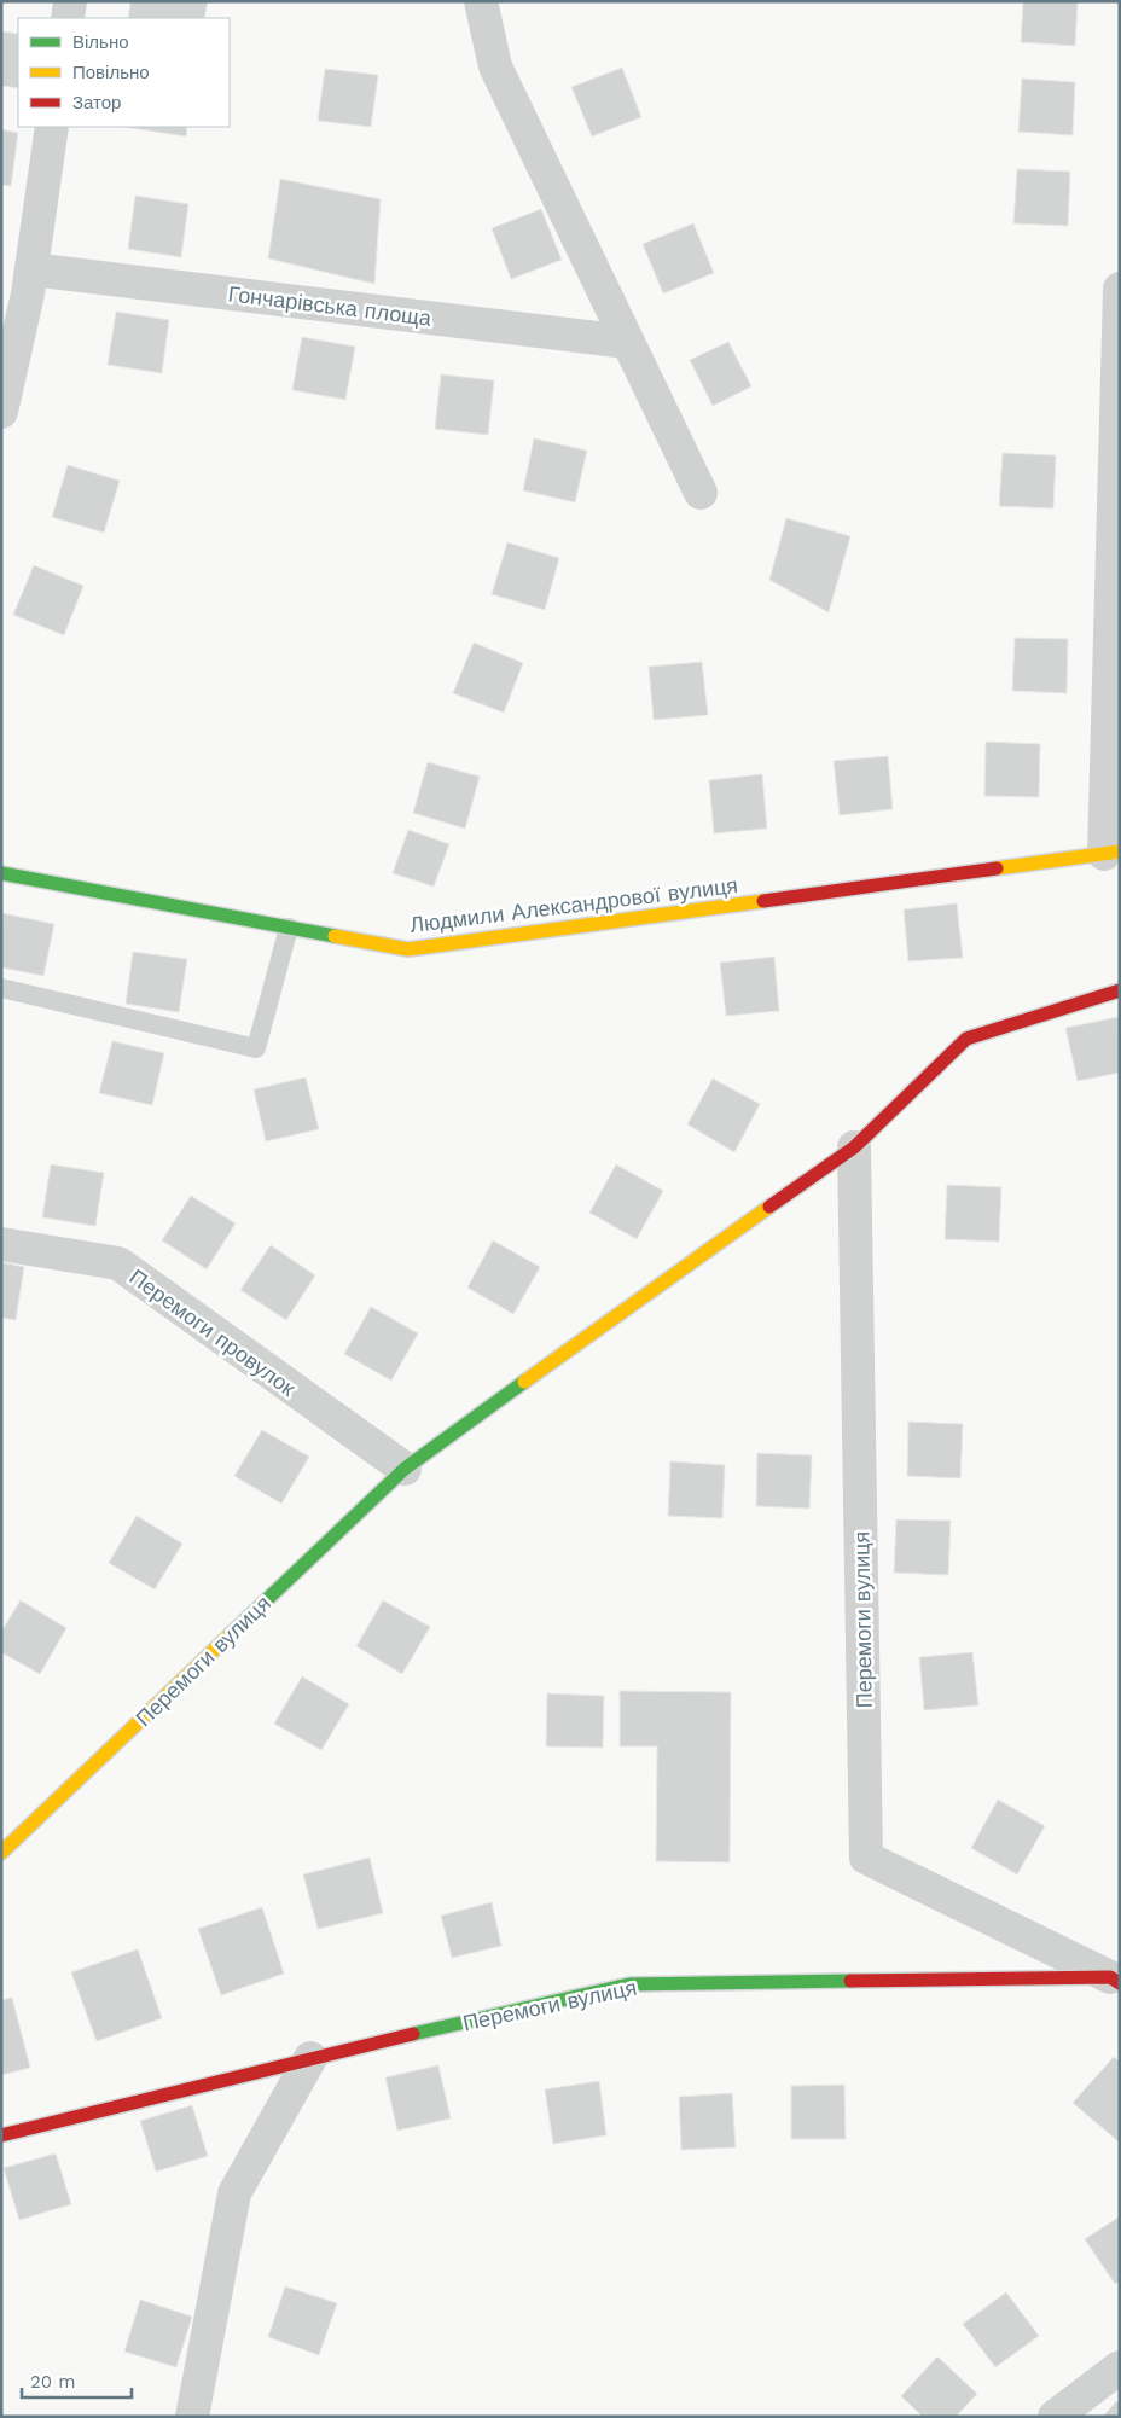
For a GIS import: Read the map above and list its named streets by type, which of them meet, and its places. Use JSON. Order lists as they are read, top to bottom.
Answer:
{
  "streets": {
    "street": [
      "Гончарівська площа",
      "Людмили Александрової вулиця",
      "Перемоги провулок",
      "Перемоги вулиця"
    ]
  },
  "crossings": [
    ["Перемоги провулок", "Перемоги вулиця"]
  ],
  "legend": ["Вільно", "Повільно", "Затор"],
  "scale_bar": "20 m"
}
